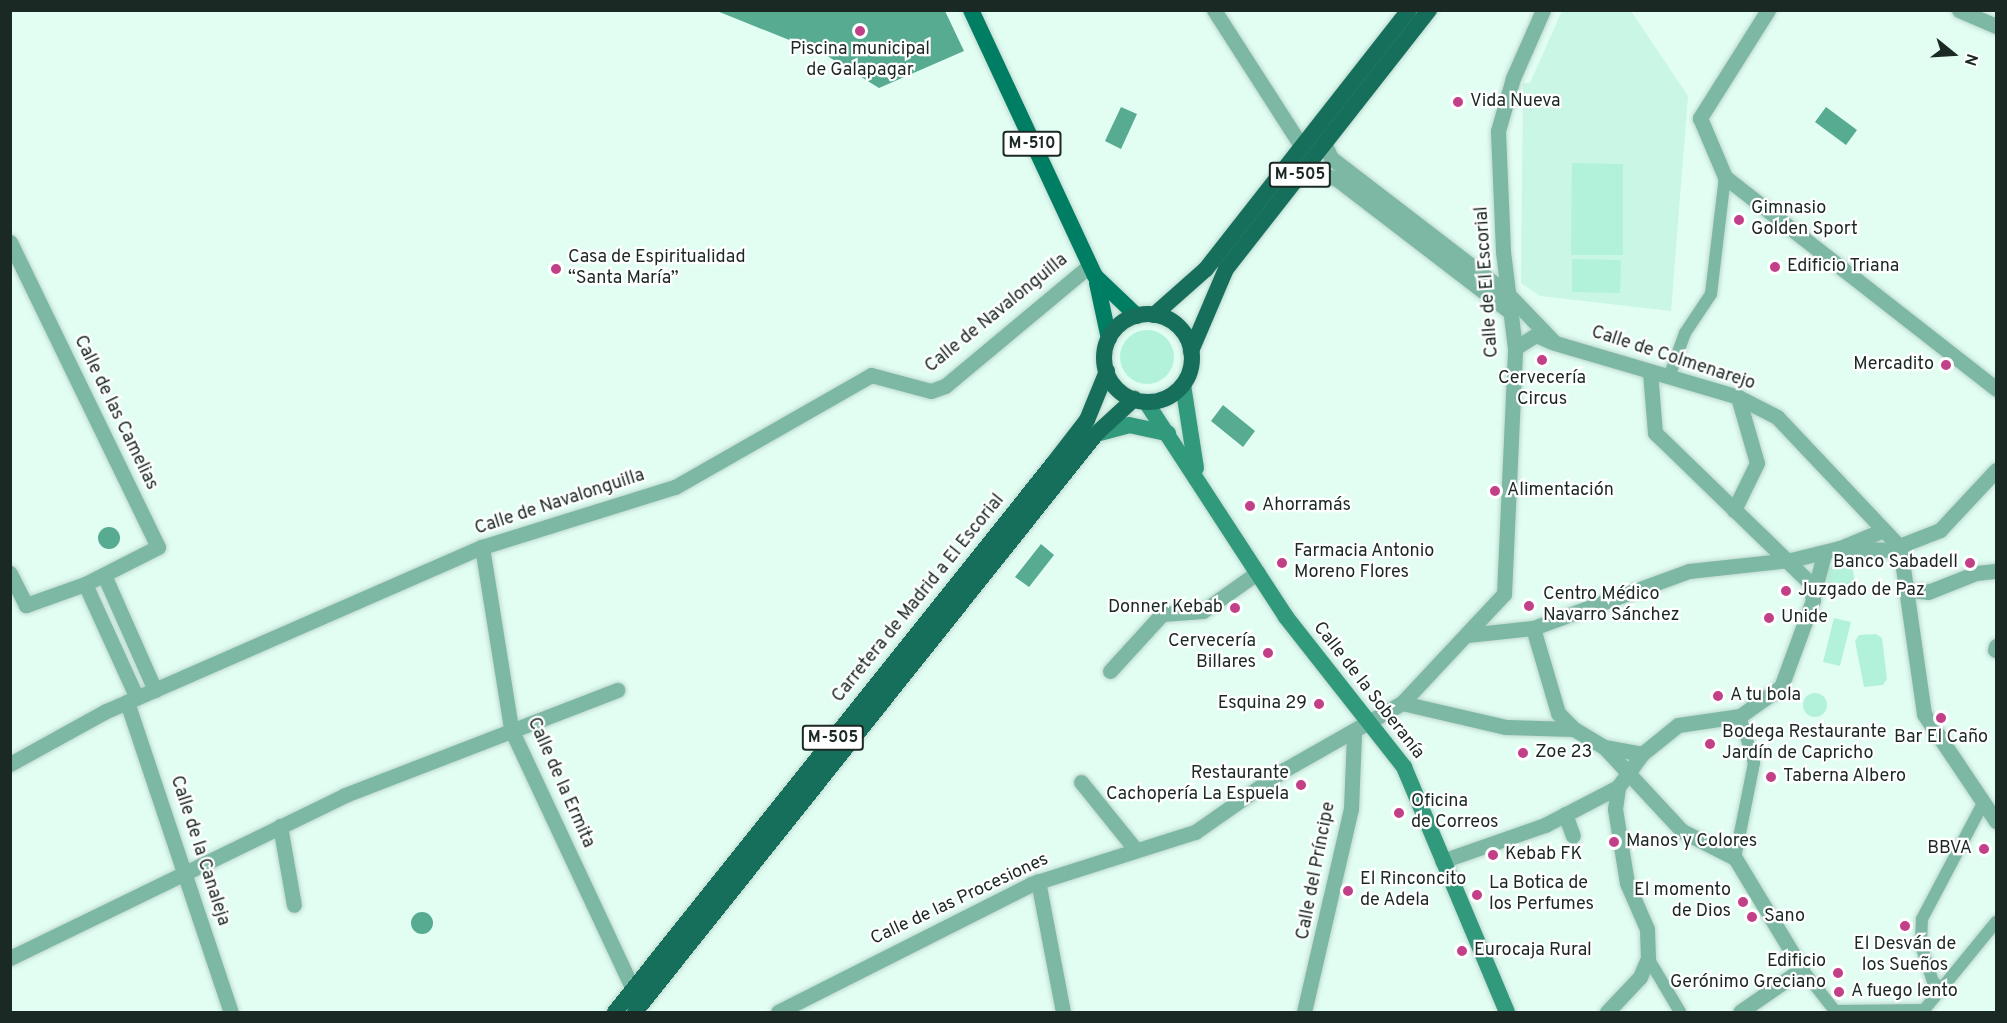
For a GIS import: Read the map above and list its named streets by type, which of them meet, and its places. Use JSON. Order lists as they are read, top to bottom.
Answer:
{
  "streets": {
    "highway": ["M-505", "Carretera de Madrid a El Escorial"],
    "main road": ["M-510", "Calle de la Soberanía"],
    "street": [
      "Calle de El Escorial",
      "Calle de Navalonguilla",
      "Calle de Colmenarejo",
      "Calle de las Camelias",
      "Calle de la Ermita",
      "Calle de la Canaleja",
      "Calle del Príncipe",
      "Calle de las Procesiones"
    ]
  },
  "crossings": [
    ["M-510", "M-505"],
    ["M-510", "Calle de Navalonguilla"],
    ["M-510", "Carretera de Madrid a El Escorial"],
    ["M-510", "Calle de la Soberanía"],
    ["M-505", "Calle de Colmenarejo"],
    ["M-505", "Carretera de Madrid a El Escorial"],
    ["M-505", "Calle de la Soberanía"],
    ["Calle de El Escorial", "Calle de Colmenarejo"],
    ["Calle de El Escorial", "Calle de las Procesiones"],
    ["Calle de Navalonguilla", "Calle de la Ermita"],
    ["Calle de Navalonguilla", "Calle de la Canaleja"],
    ["Carretera de Madrid a El Escorial", "Calle de la Soberanía"],
    ["Carretera de Madrid a El Escorial", "Calle de la Ermita"],
    ["Calle de la Soberanía", "Calle de las Procesiones"],
    ["Calle del Príncipe", "Calle de las Procesiones"]
  ],
  "places": [
    "Piscina municipal de Galapagar",
    "Vida Nueva",
    "Gimnasio Golden Sport",
    "Edificio Triana",
    "Casa de Espiritualidad “Santa María”",
    "Cervecería Circus",
    "Mercadito",
    "Alimentación",
    "Ahorramás",
    "Farmacia Antonio Moreno Flores",
    "Banco Sabadell",
    "Juzgado de Paz",
    "Centro Médico Navarro Sánchez",
    "Donner Kebab",
    "Unide",
    "Cervecería Billares",
    "A tu bola",
    "Esquina 29",
    "Bar El Caño",
    "Bodega Restaurante Jardín de Capricho",
    "Zoe 23",
    "Taberna Albero",
    "Restaurante Cachopería La Espuela",
    "Oficina de Correos",
    "Manos y Colores",
    "BBVA",
    "Kebab FK",
    "El Rinconcito de Adela",
    "La Botica de los Perfumes",
    "El momento de Dios",
    "Sano",
    "El Desván de los Sueños",
    "Eurocaja Rural",
    "Edificio Gerónimo Greciano",
    "A fuego lento"
  ],
  "north": "right"
}
